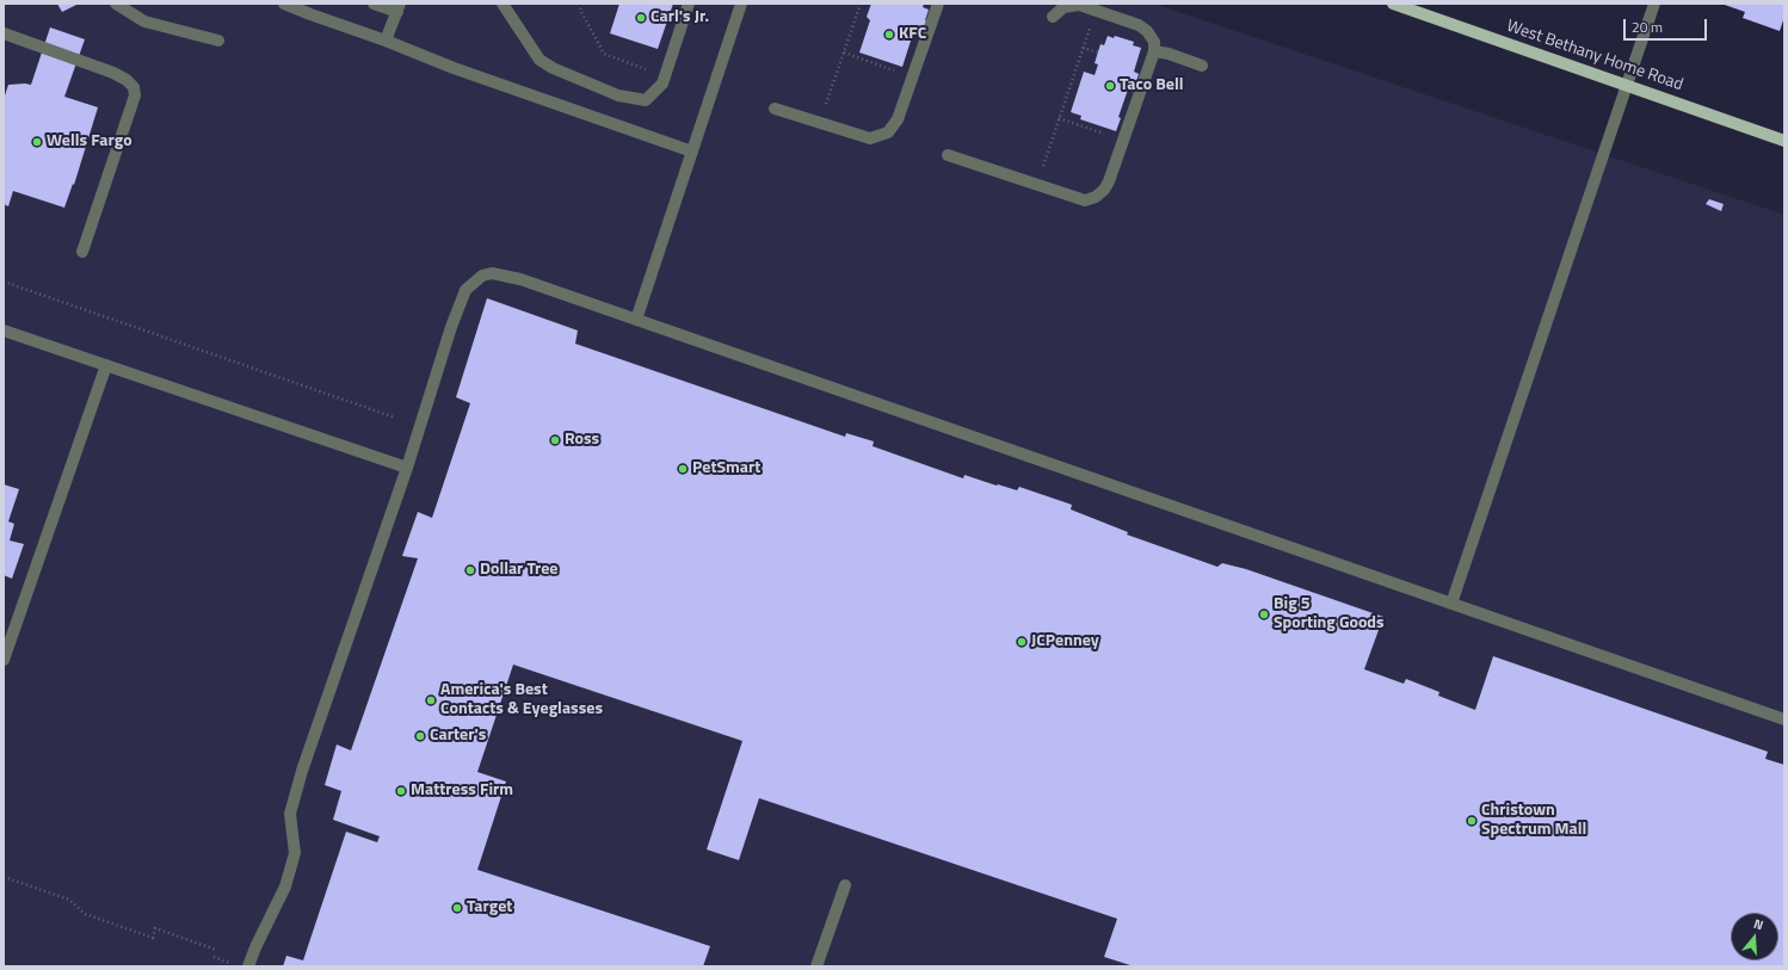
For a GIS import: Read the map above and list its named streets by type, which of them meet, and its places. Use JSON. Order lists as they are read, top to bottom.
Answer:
{
  "streets": {
    "main road": ["West Bethany Home Road"]
  },
  "places": [
    "Carl's Jr.",
    "KFC",
    "Taco Bell",
    "Wells Fargo",
    "Ross",
    "PetSmart",
    "Dollar Tree",
    "Big 5 Sporting Goods",
    "JCPenney",
    "America's Best Contacts & Eyeglasses",
    "Carter's",
    "Mattress Firm",
    "Christown Spectrum Mall",
    "Target"
  ],
  "scale_bar": "20 m",
  "north": "top"
}
